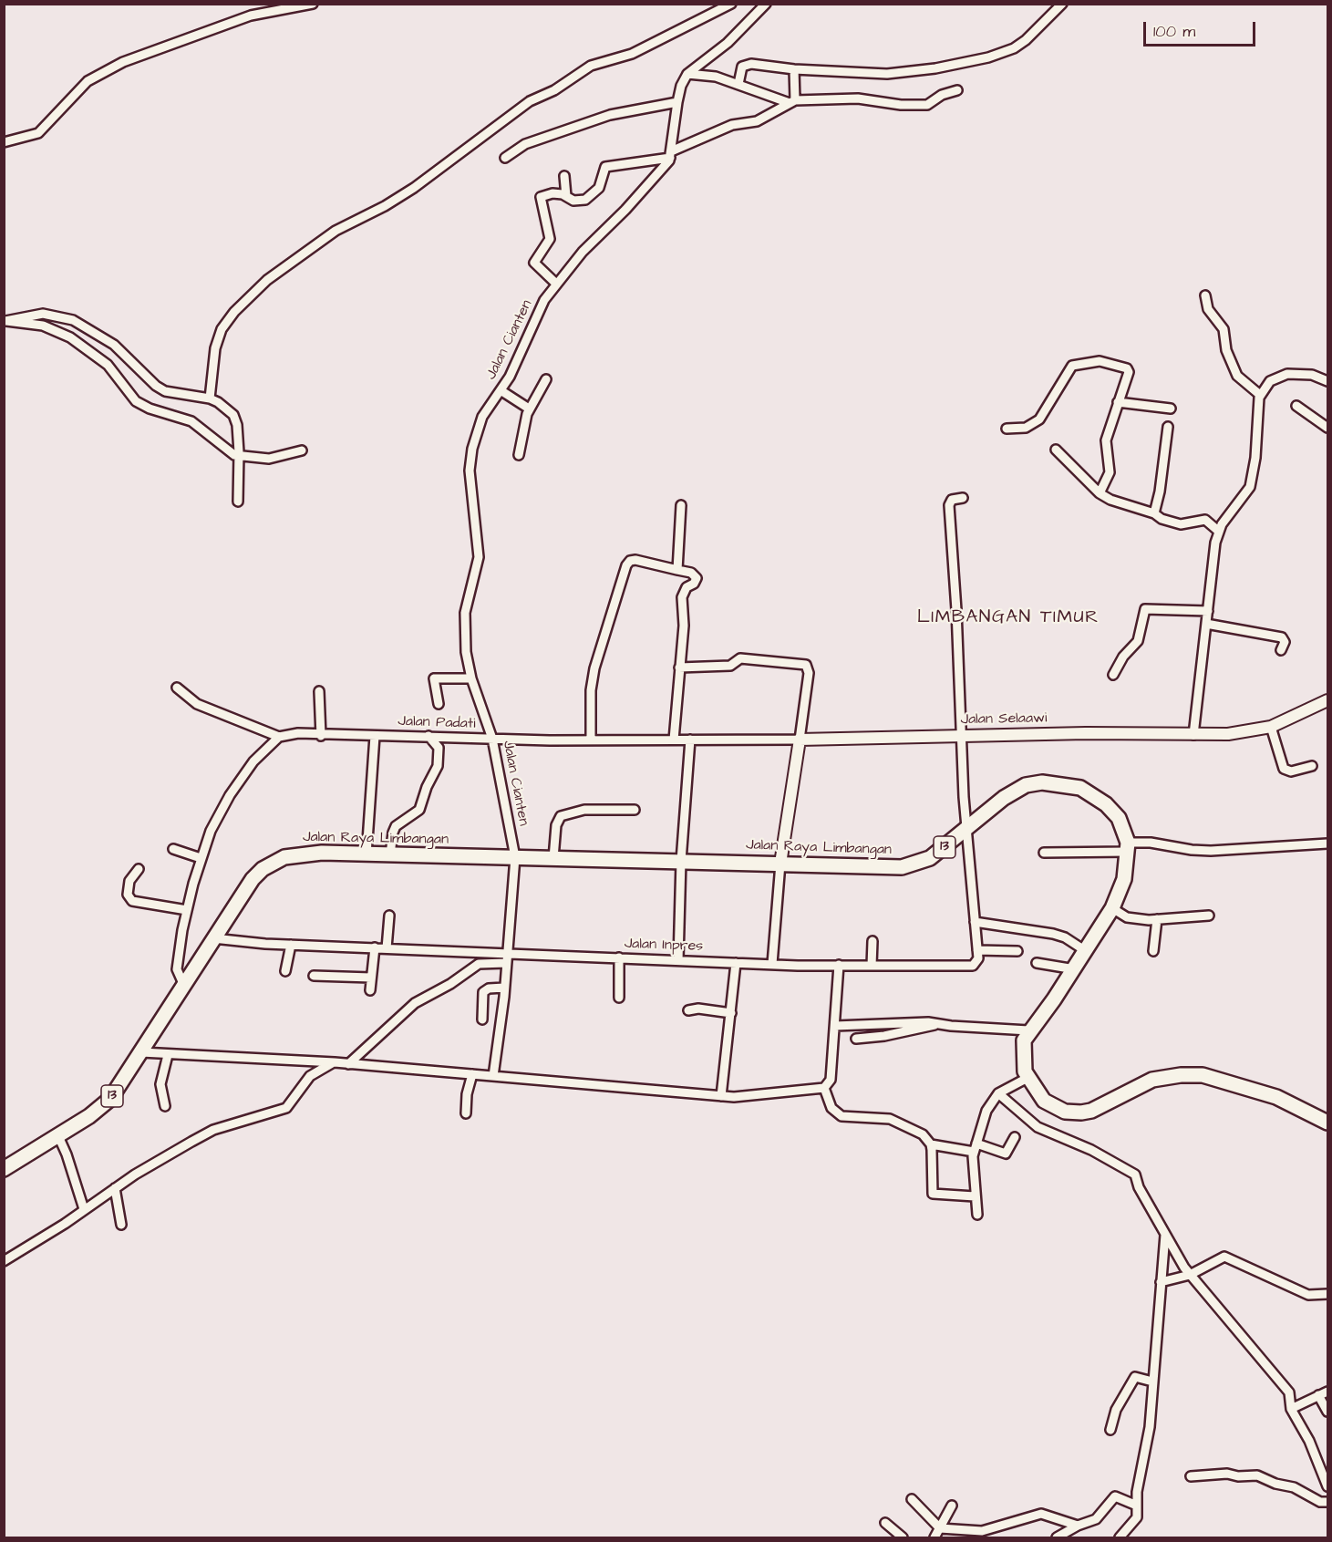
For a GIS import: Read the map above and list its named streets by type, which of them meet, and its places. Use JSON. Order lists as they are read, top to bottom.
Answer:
{
  "streets": {
    "highway": ["Jalan Raya Limbangan", "13"],
    "street": [
      "Jalan Cianten",
      "Jalan Selaawi",
      "Jalan Padati",
      "Jalan Inpres"
    ]
  },
  "crossings": [
    ["Jalan Cianten", "Jalan Padati"],
    ["Jalan Cianten", "Jalan Raya Limbangan"],
    ["Jalan Cianten", "Jalan Inpres"],
    ["Jalan Selaawi", "Jalan Padati"],
    ["Jalan Raya Limbangan", "Jalan Inpres"]
  ],
  "districts": ["LIMBANGAN TIMUR"],
  "scale_bar": "100 m"
}
